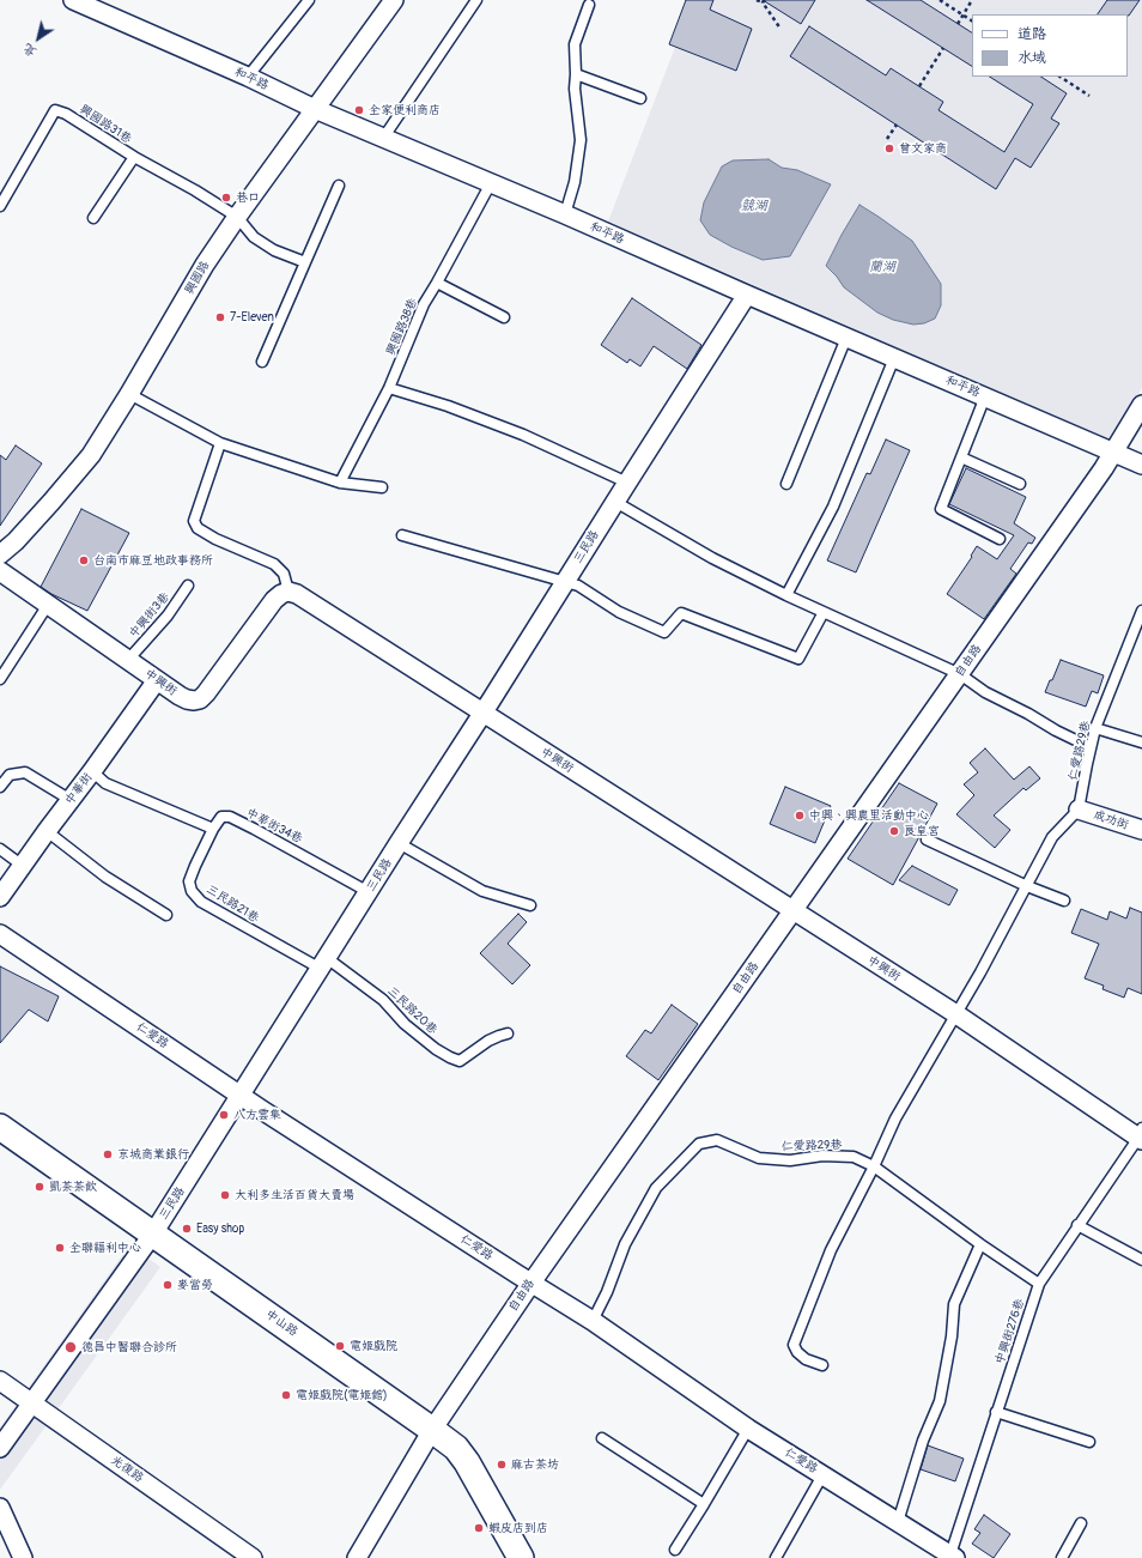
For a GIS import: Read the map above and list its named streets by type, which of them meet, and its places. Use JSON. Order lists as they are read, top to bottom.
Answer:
{
  "streets": {
    "main road": ["中山路"],
    "street": [
      "和平路",
      "興國路",
      "三民路",
      "自由路",
      "中興街",
      "中華街",
      "成功街",
      "仁愛路",
      "光復路"
    ],
    "lane": [
      "興國路31巷",
      "興國路38巷",
      "中興街3巷",
      "仁愛路29巷",
      "中華街34巷",
      "三民路21巷",
      "三民路20巷",
      "中興街276巷"
    ]
  },
  "crossings": [
    ["和平路", "興國路"],
    ["和平路", "興國路38巷"],
    ["和平路", "三民路"],
    ["和平路", "自由路"],
    ["興國路31巷", "興國路"],
    ["三民路", "中興街"],
    ["三民路", "中華街34巷"],
    ["三民路", "三民路21巷"],
    ["三民路", "三民路20巷"],
    ["三民路", "仁愛路"],
    ["三民路", "中山路"],
    ["三民路", "光復路"],
    ["中興街3巷", "中興街"],
    ["自由路", "中興街"],
    ["自由路", "仁愛路"],
    ["自由路", "中山路"],
    ["中興街", "中華街"],
    ["中興街", "中興街276巷"],
    ["仁愛路29巷", "成功街"],
    ["仁愛路29巷", "仁愛路"],
    ["仁愛路29巷", "中興街276巷"],
    ["中華街34巷", "三民路21巷"],
    ["三民路21巷", "三民路20巷"],
    ["仁愛路", "中興街276巷"]
  ],
  "water": ["競湖", "蘭湖"],
  "places": [
    "全家便利商店",
    "曾文家商",
    "巷口",
    "7-Eleven",
    "台南市麻豆地政事務所",
    "中興、興農里活動中心",
    "良皇宮",
    "八方雲集",
    "京城商業銀行",
    "凱茶茶飲",
    "大利多生活百貨大賣場",
    "Easy shop",
    "全聯福利中心",
    "麥當勞",
    "電姬戲院",
    "德昌中醫聯合診所",
    "電姬戲院(電姬館)",
    "麻古茶坊",
    "蝦皮店到店"
  ],
  "legend": ["道路", "水域"],
  "north": "bottom left"
}
